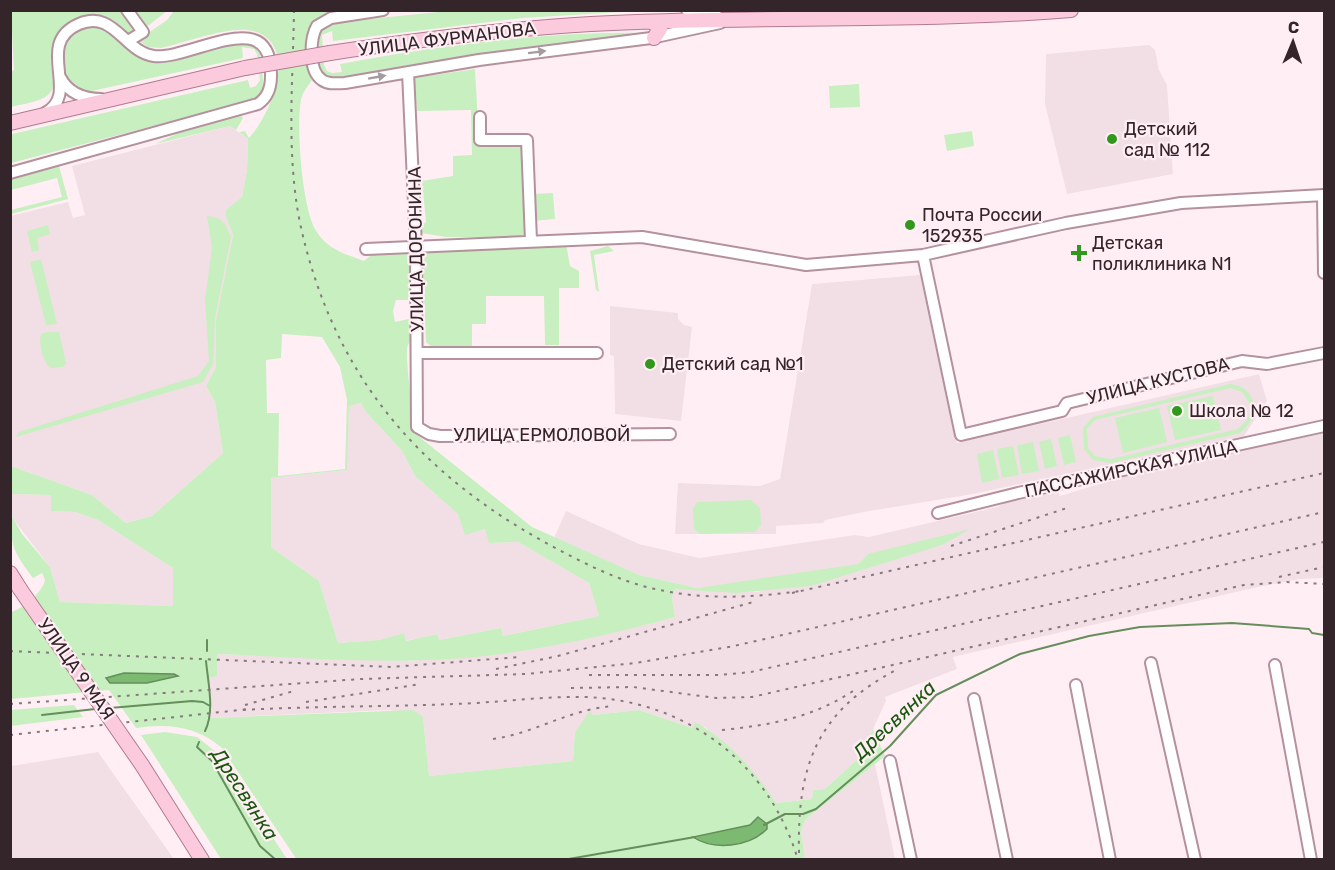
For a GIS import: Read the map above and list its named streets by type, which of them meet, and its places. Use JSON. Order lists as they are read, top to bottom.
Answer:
{
  "streets": {
    "main road": ["УЛИЦА ФУРМАНОВА", "УЛИЦА 9 МАЯ"],
    "street": [
      "УЛИЦА ДОРОНИНА",
      "УЛИЦА КУСТОВА",
      "УЛИЦА ЕРМОЛОВОЙ",
      "ПАССАЖИРСКАЯ УЛИЦА"
    ]
  },
  "crossings": [
    ["УЛИЦА ДОРОНИНА", "УЛИЦА ЕРМОЛОВОЙ"]
  ],
  "water": ["Дресвянка"],
  "places": {
    "other": [
      "Детский сад № 112",
      "Почта России 152935",
      "Детский сад №1",
      "Школа № 12"
    ],
    "health": ["Детская поликлиника N1"]
  },
  "north": "top"
}
